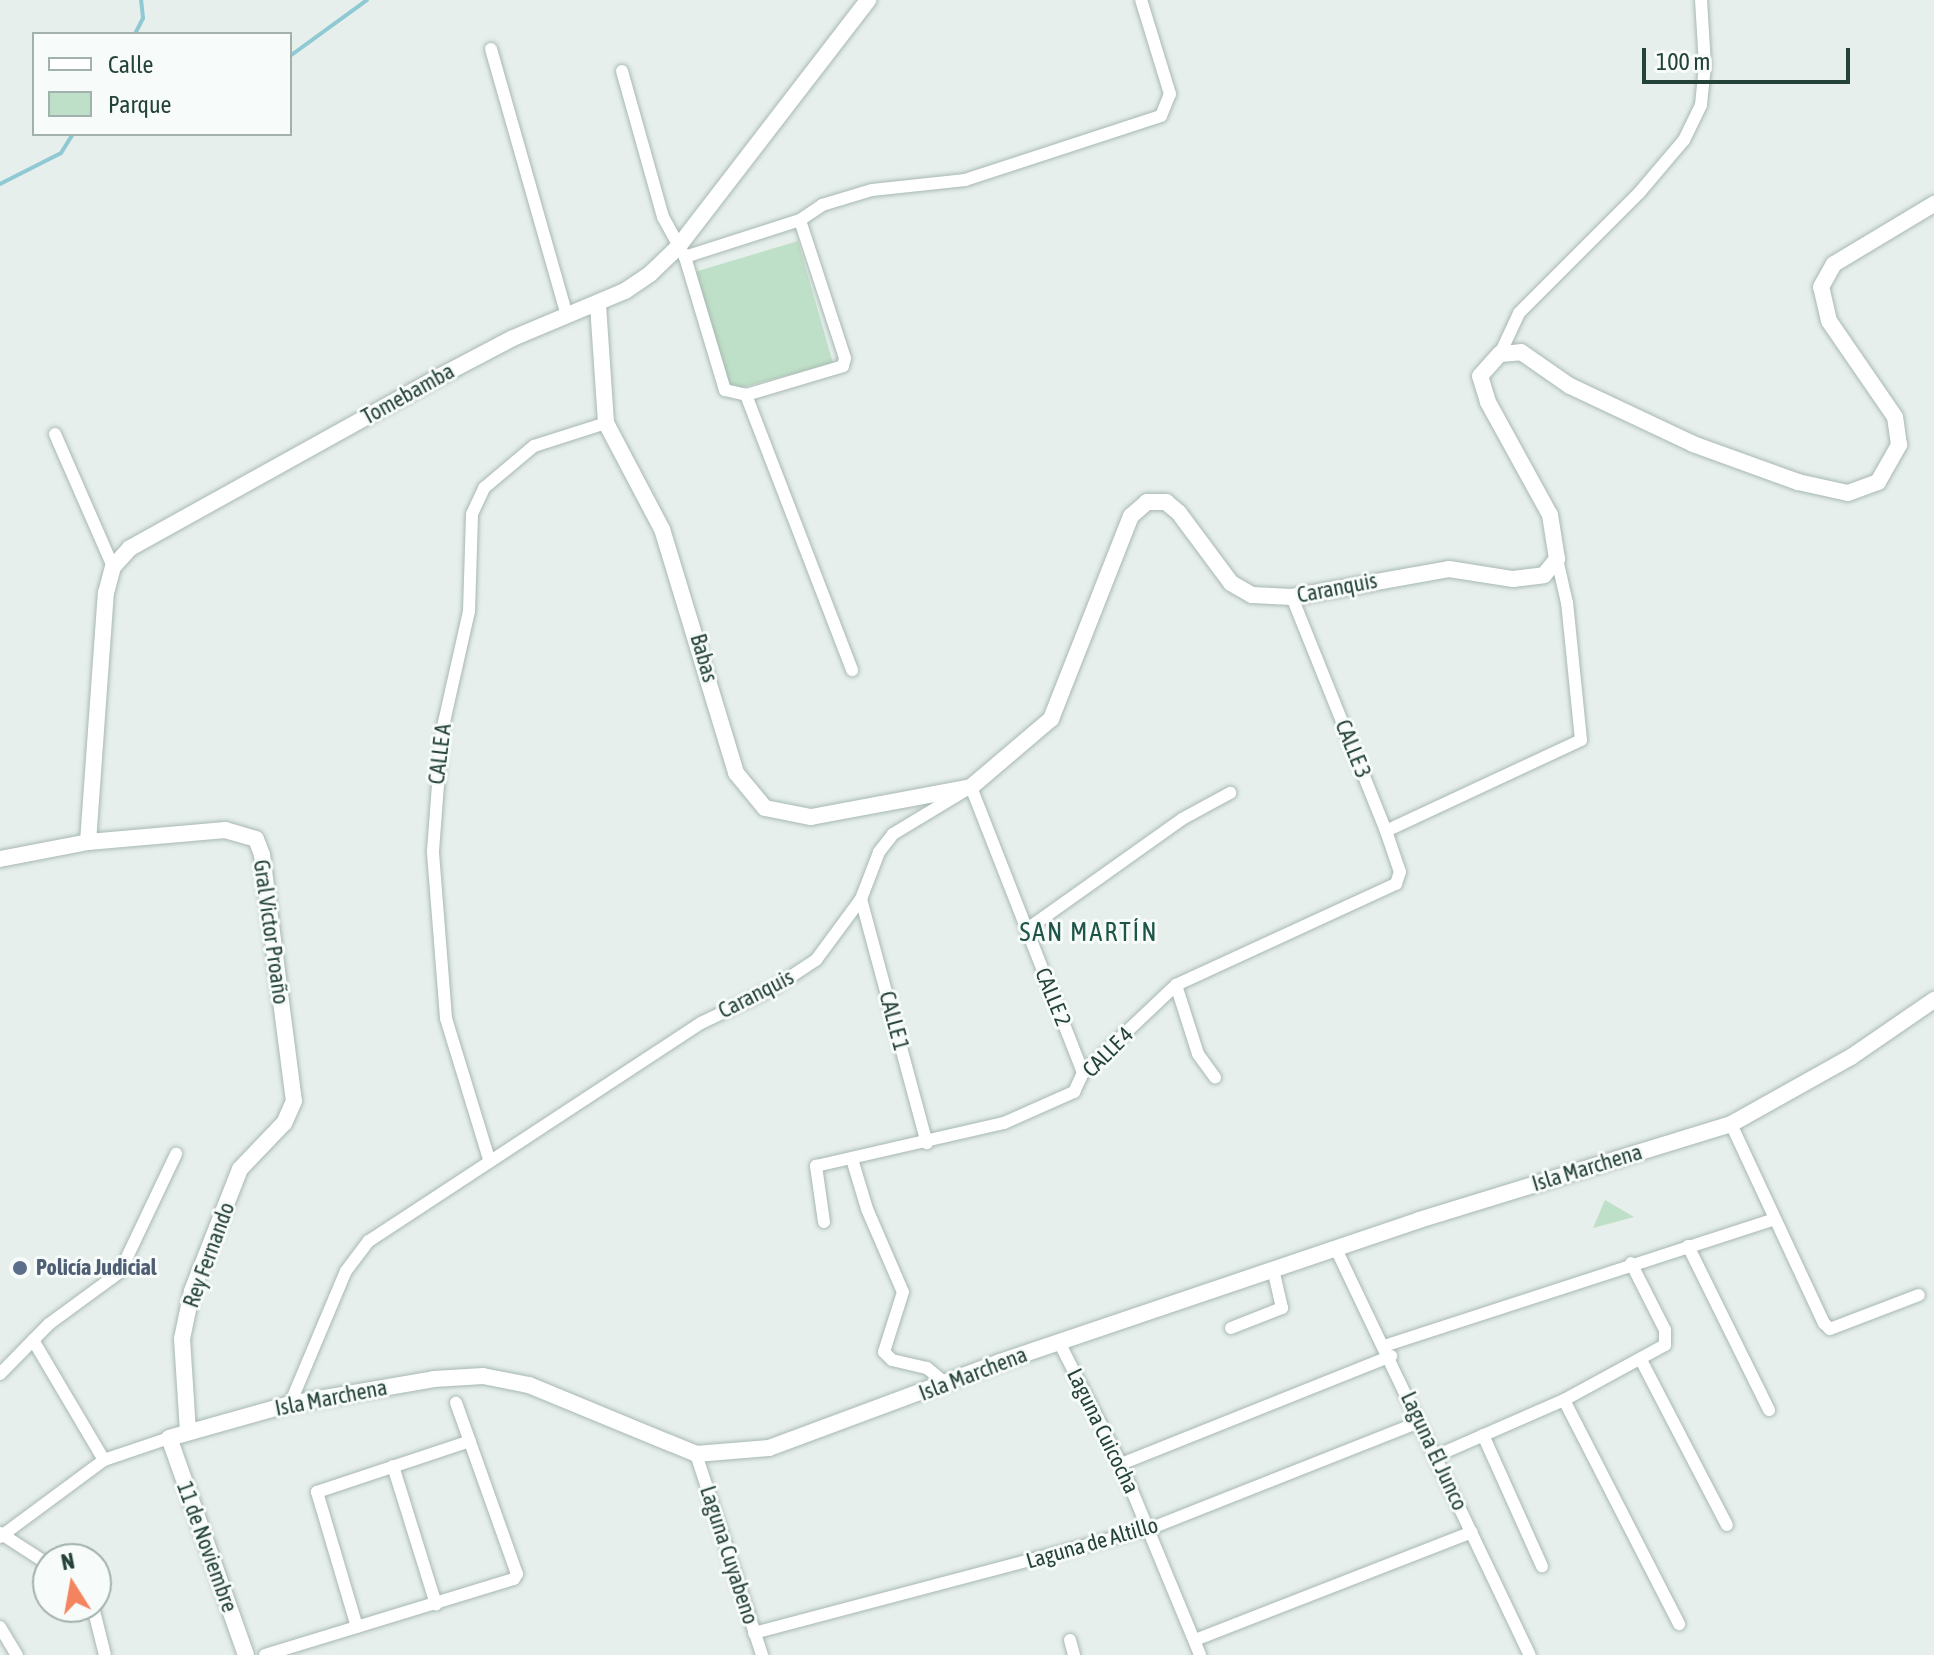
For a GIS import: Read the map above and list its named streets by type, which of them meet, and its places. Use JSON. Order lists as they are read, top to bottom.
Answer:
{
  "streets": {
    "street": [
      "Tomebamba",
      "Caranquis",
      "Babas",
      "CALLE 3",
      "CALLE A",
      "Gral Victor Proaño",
      "CALLE 2",
      "CALLE 1",
      "CALLE 4",
      "Isla Marchena",
      "Rey Fernando",
      "Laguna Cuicocha",
      "Laguna El Junco",
      "Laguna de Altillo",
      "11 de Noviembre",
      "Laguna Cuyabeno"
    ]
  },
  "crossings": [
    ["Tomebamba", "Babas"],
    ["Caranquis", "Babas"],
    ["Caranquis", "CALLE 3"],
    ["Caranquis", "CALLE A"],
    ["Caranquis", "CALLE 2"],
    ["Caranquis", "CALLE 1"],
    ["Caranquis", "Isla Marchena"],
    ["Babas", "CALLE A"],
    ["Babas", "CALLE 2"],
    ["CALLE 3", "CALLE 4"],
    ["Gral Victor Proaño", "Rey Fernando"],
    ["CALLE 2", "CALLE 4"],
    ["CALLE 1", "CALLE 4"],
    ["Isla Marchena", "Rey Fernando"],
    ["Isla Marchena", "Laguna Cuicocha"],
    ["Isla Marchena", "Laguna El Junco"],
    ["Isla Marchena", "11 de Noviembre"],
    ["Isla Marchena", "Laguna Cuyabeno"],
    ["Laguna Cuicocha", "Laguna de Altillo"],
    ["Laguna El Junco", "Laguna de Altillo"],
    ["Laguna de Altillo", "Laguna Cuyabeno"]
  ],
  "districts": ["SAN MARTÍN"],
  "places": ["Policía Judicial"],
  "legend": ["Calle", "Parque"],
  "scale_bar": "100 m",
  "north": "top"
}
